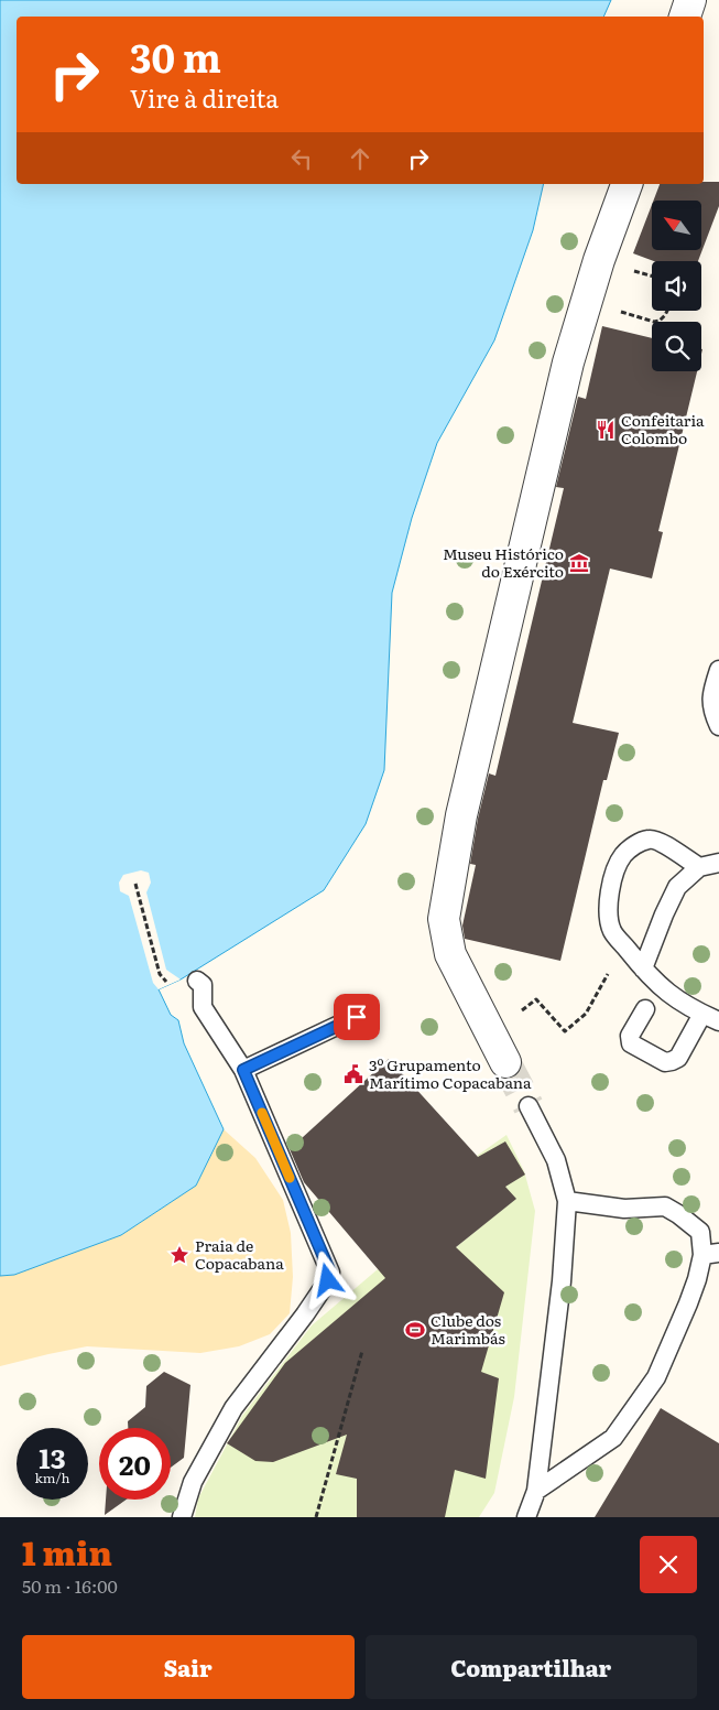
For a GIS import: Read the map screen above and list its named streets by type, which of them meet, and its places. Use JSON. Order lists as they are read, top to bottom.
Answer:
{
  "places": {
    "restaurant": ["Confeitaria Colombo"],
    "museum": ["Museu Histórico do Exército"],
    "public building": ["3º Grupamento Marítimo Copacabana"],
    "place": ["Praia de Copacabana"],
    "sports": ["Clube dos Marimbás"]
  },
  "north": "top left",
  "page": {
    "turn": ["30 m", "Vire à direita"],
    "speed": "13 km/h",
    "limit": "20",
    "heading": ["1 min", "50 m · 16:00"],
    "buttons": ["Sair", "Compartilhar"]
  }
}
